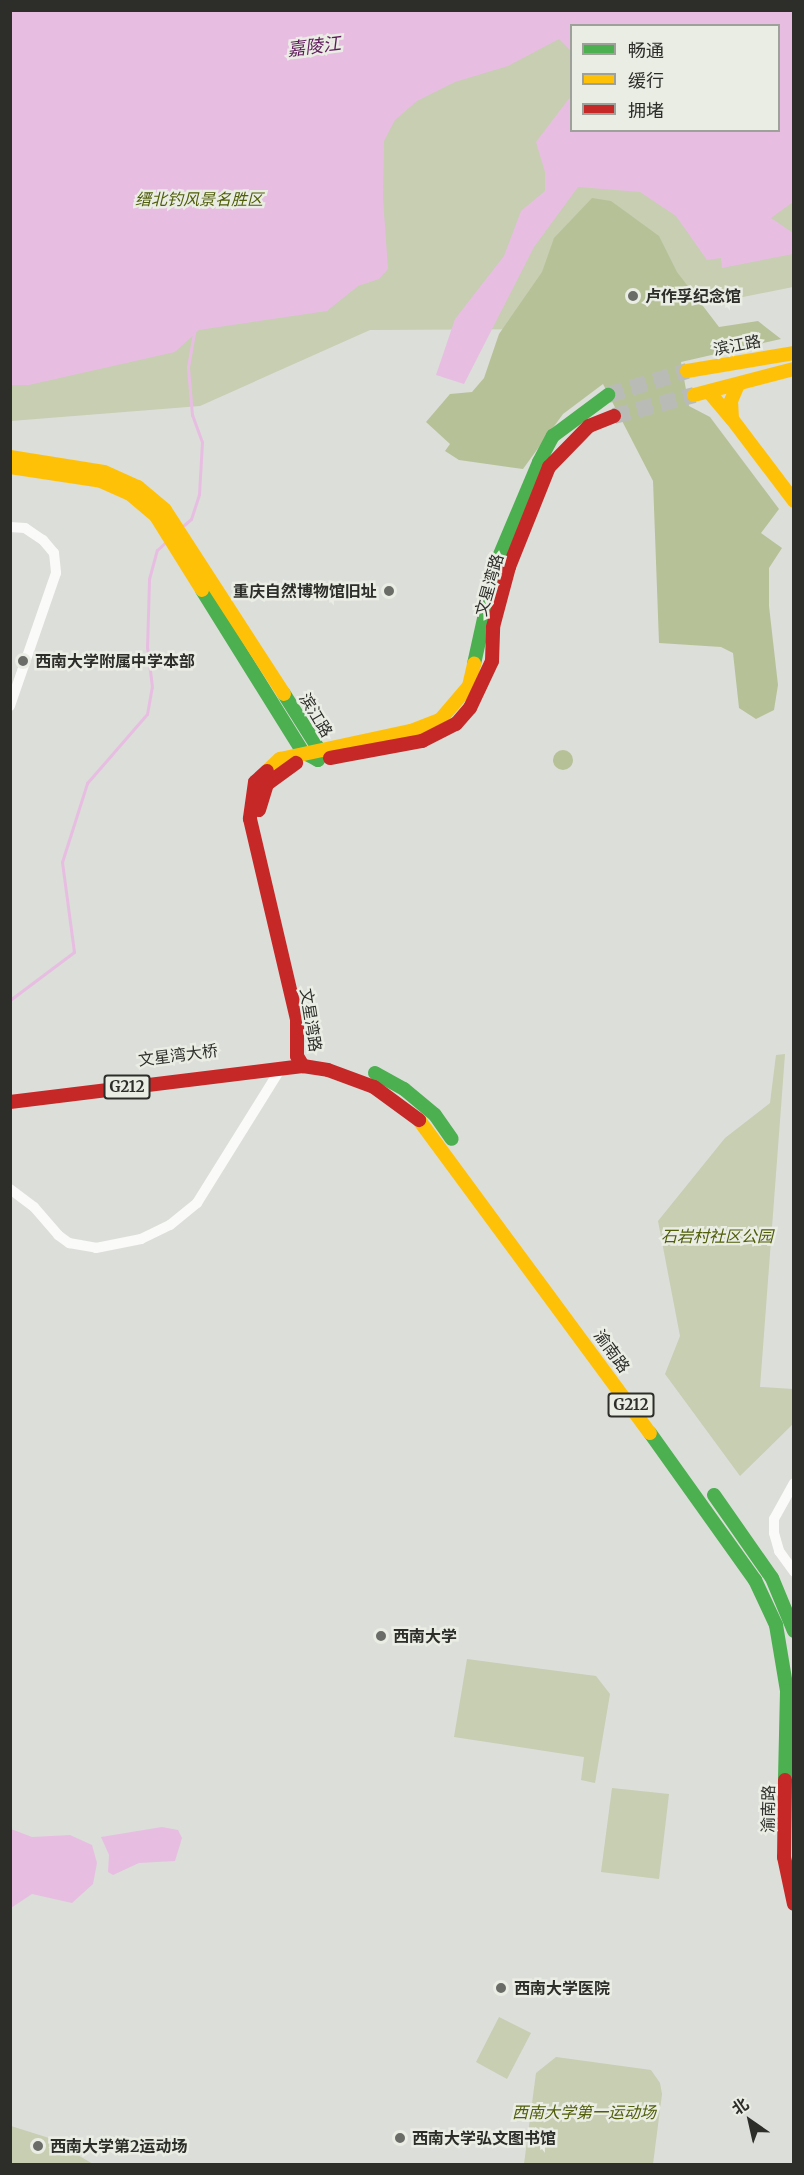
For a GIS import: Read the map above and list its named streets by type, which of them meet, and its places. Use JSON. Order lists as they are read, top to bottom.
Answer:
{
  "streets": {
    "main road": [
      "滨江路",
      "文星湾路",
      "文星湾大桥",
      "G212",
      "渝南路"
    ]
  },
  "crossings": [
    ["滨江路", "文星湾路"],
    ["文星湾路", "渝南路"],
    ["文星湾大桥", "渝南路"]
  ],
  "water": ["嘉陵江"],
  "parks": ["缙北钓风景名胜区", "石岩村社区公园", "西南大学第一运动场"],
  "places": [
    "卢作孚纪念馆",
    "重庆自然博物馆旧址",
    "西南大学附属中学本部",
    "西南大学",
    "西南大学医院",
    "西南大学弘文图书馆",
    "西南大学第2运动场"
  ],
  "legend": ["畅通", "缓行", "拥堵"],
  "north": "top left"
}
